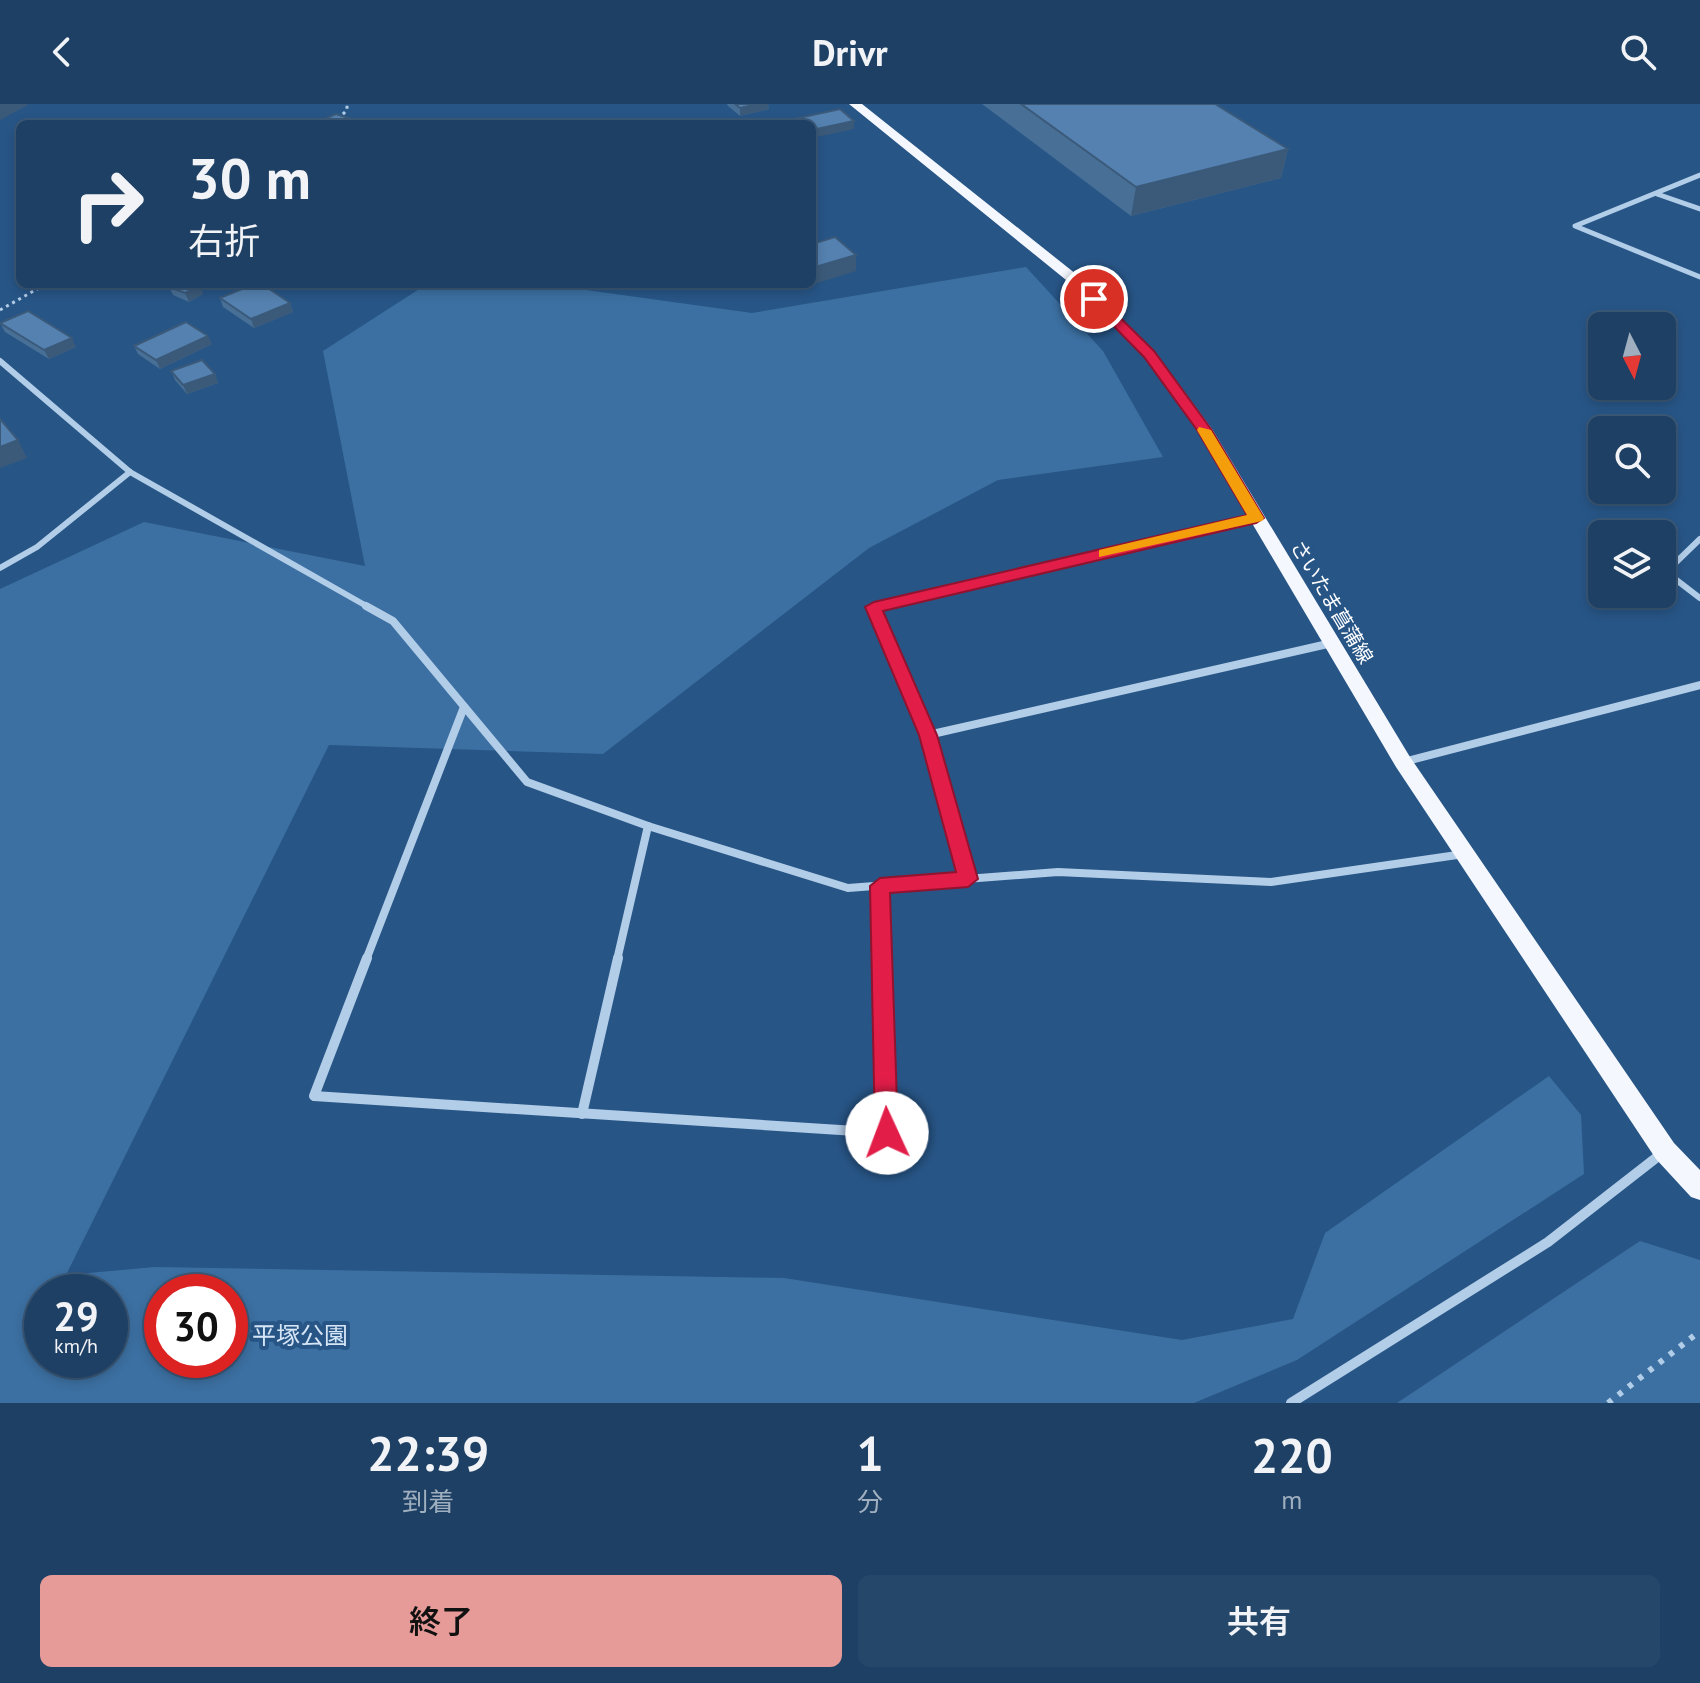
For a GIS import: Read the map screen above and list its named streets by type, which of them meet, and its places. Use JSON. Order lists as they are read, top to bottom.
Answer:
{
  "streets": {
    "main road": ["さいたま菖蒲線"]
  },
  "parks": ["平塚公園"],
  "north": "bottom",
  "page": {
    "header": "Drivr",
    "turn": ["30 m", "右折"],
    "speed": "29 km/h",
    "limit": "30",
    "eta": [
      "22:39",
      "到着",
      "1",
      "分",
      "220",
      "m"
    ],
    "buttons": ["終了", "共有"]
  }
}
